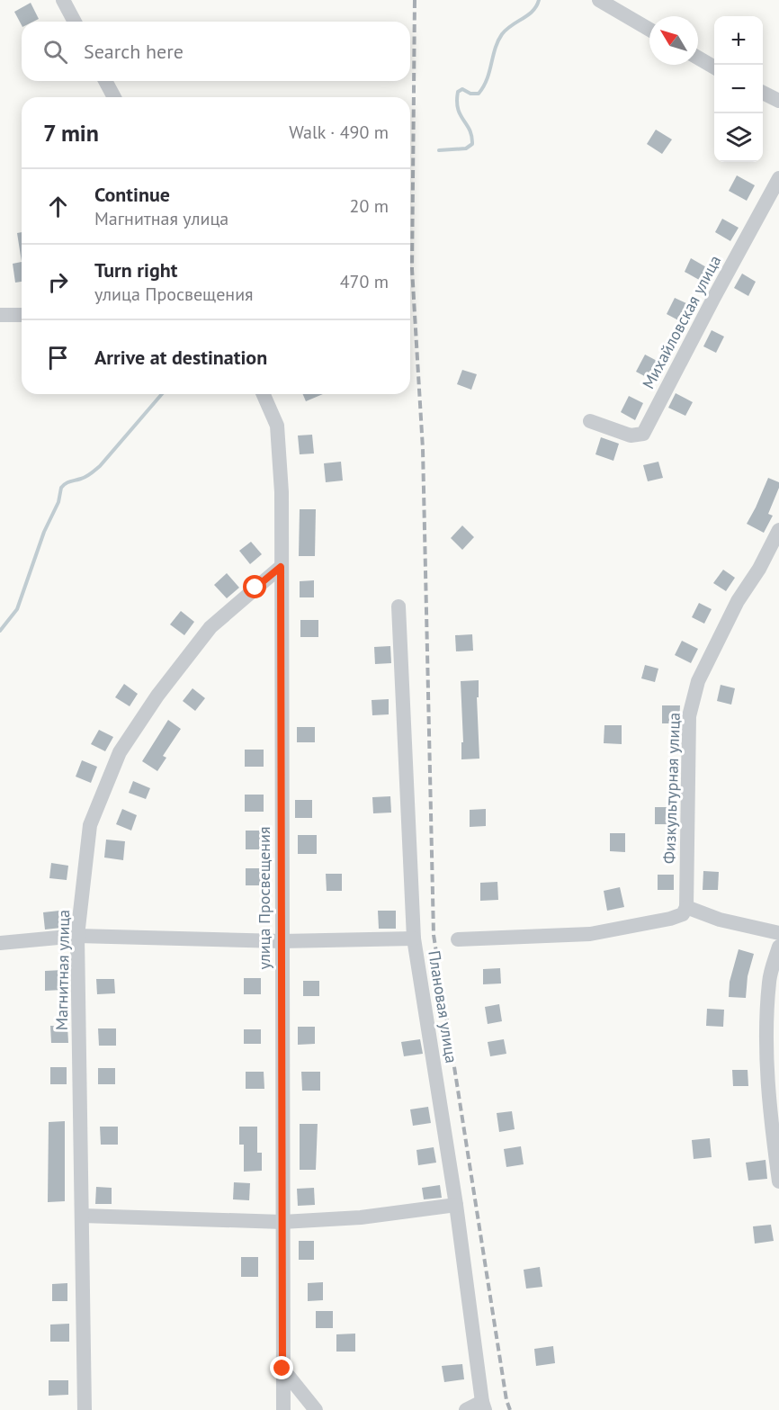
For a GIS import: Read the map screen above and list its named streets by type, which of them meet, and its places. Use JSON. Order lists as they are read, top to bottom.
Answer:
{
  "streets": {
    "street": [
      "Михайловская улица",
      "Физкультурная улица",
      "улица Просвещения",
      "Магнитная улица",
      "Плановая улица"
    ]
  },
  "crossings": [
    ["улица Просвещения", "Магнитная улица"]
  ],
  "north": "top left",
  "page": {
    "map_buttons": ["+", "−"],
    "search": "Search here",
    "heading": ["7 min", "Walk · 490 m"],
    "list": [
      ["Continue", "Магнитная улица", "20 m"],
      ["Turn right", "улица Просвещения", "470 m"],
      "Arrive at destination"
    ]
  }
}
